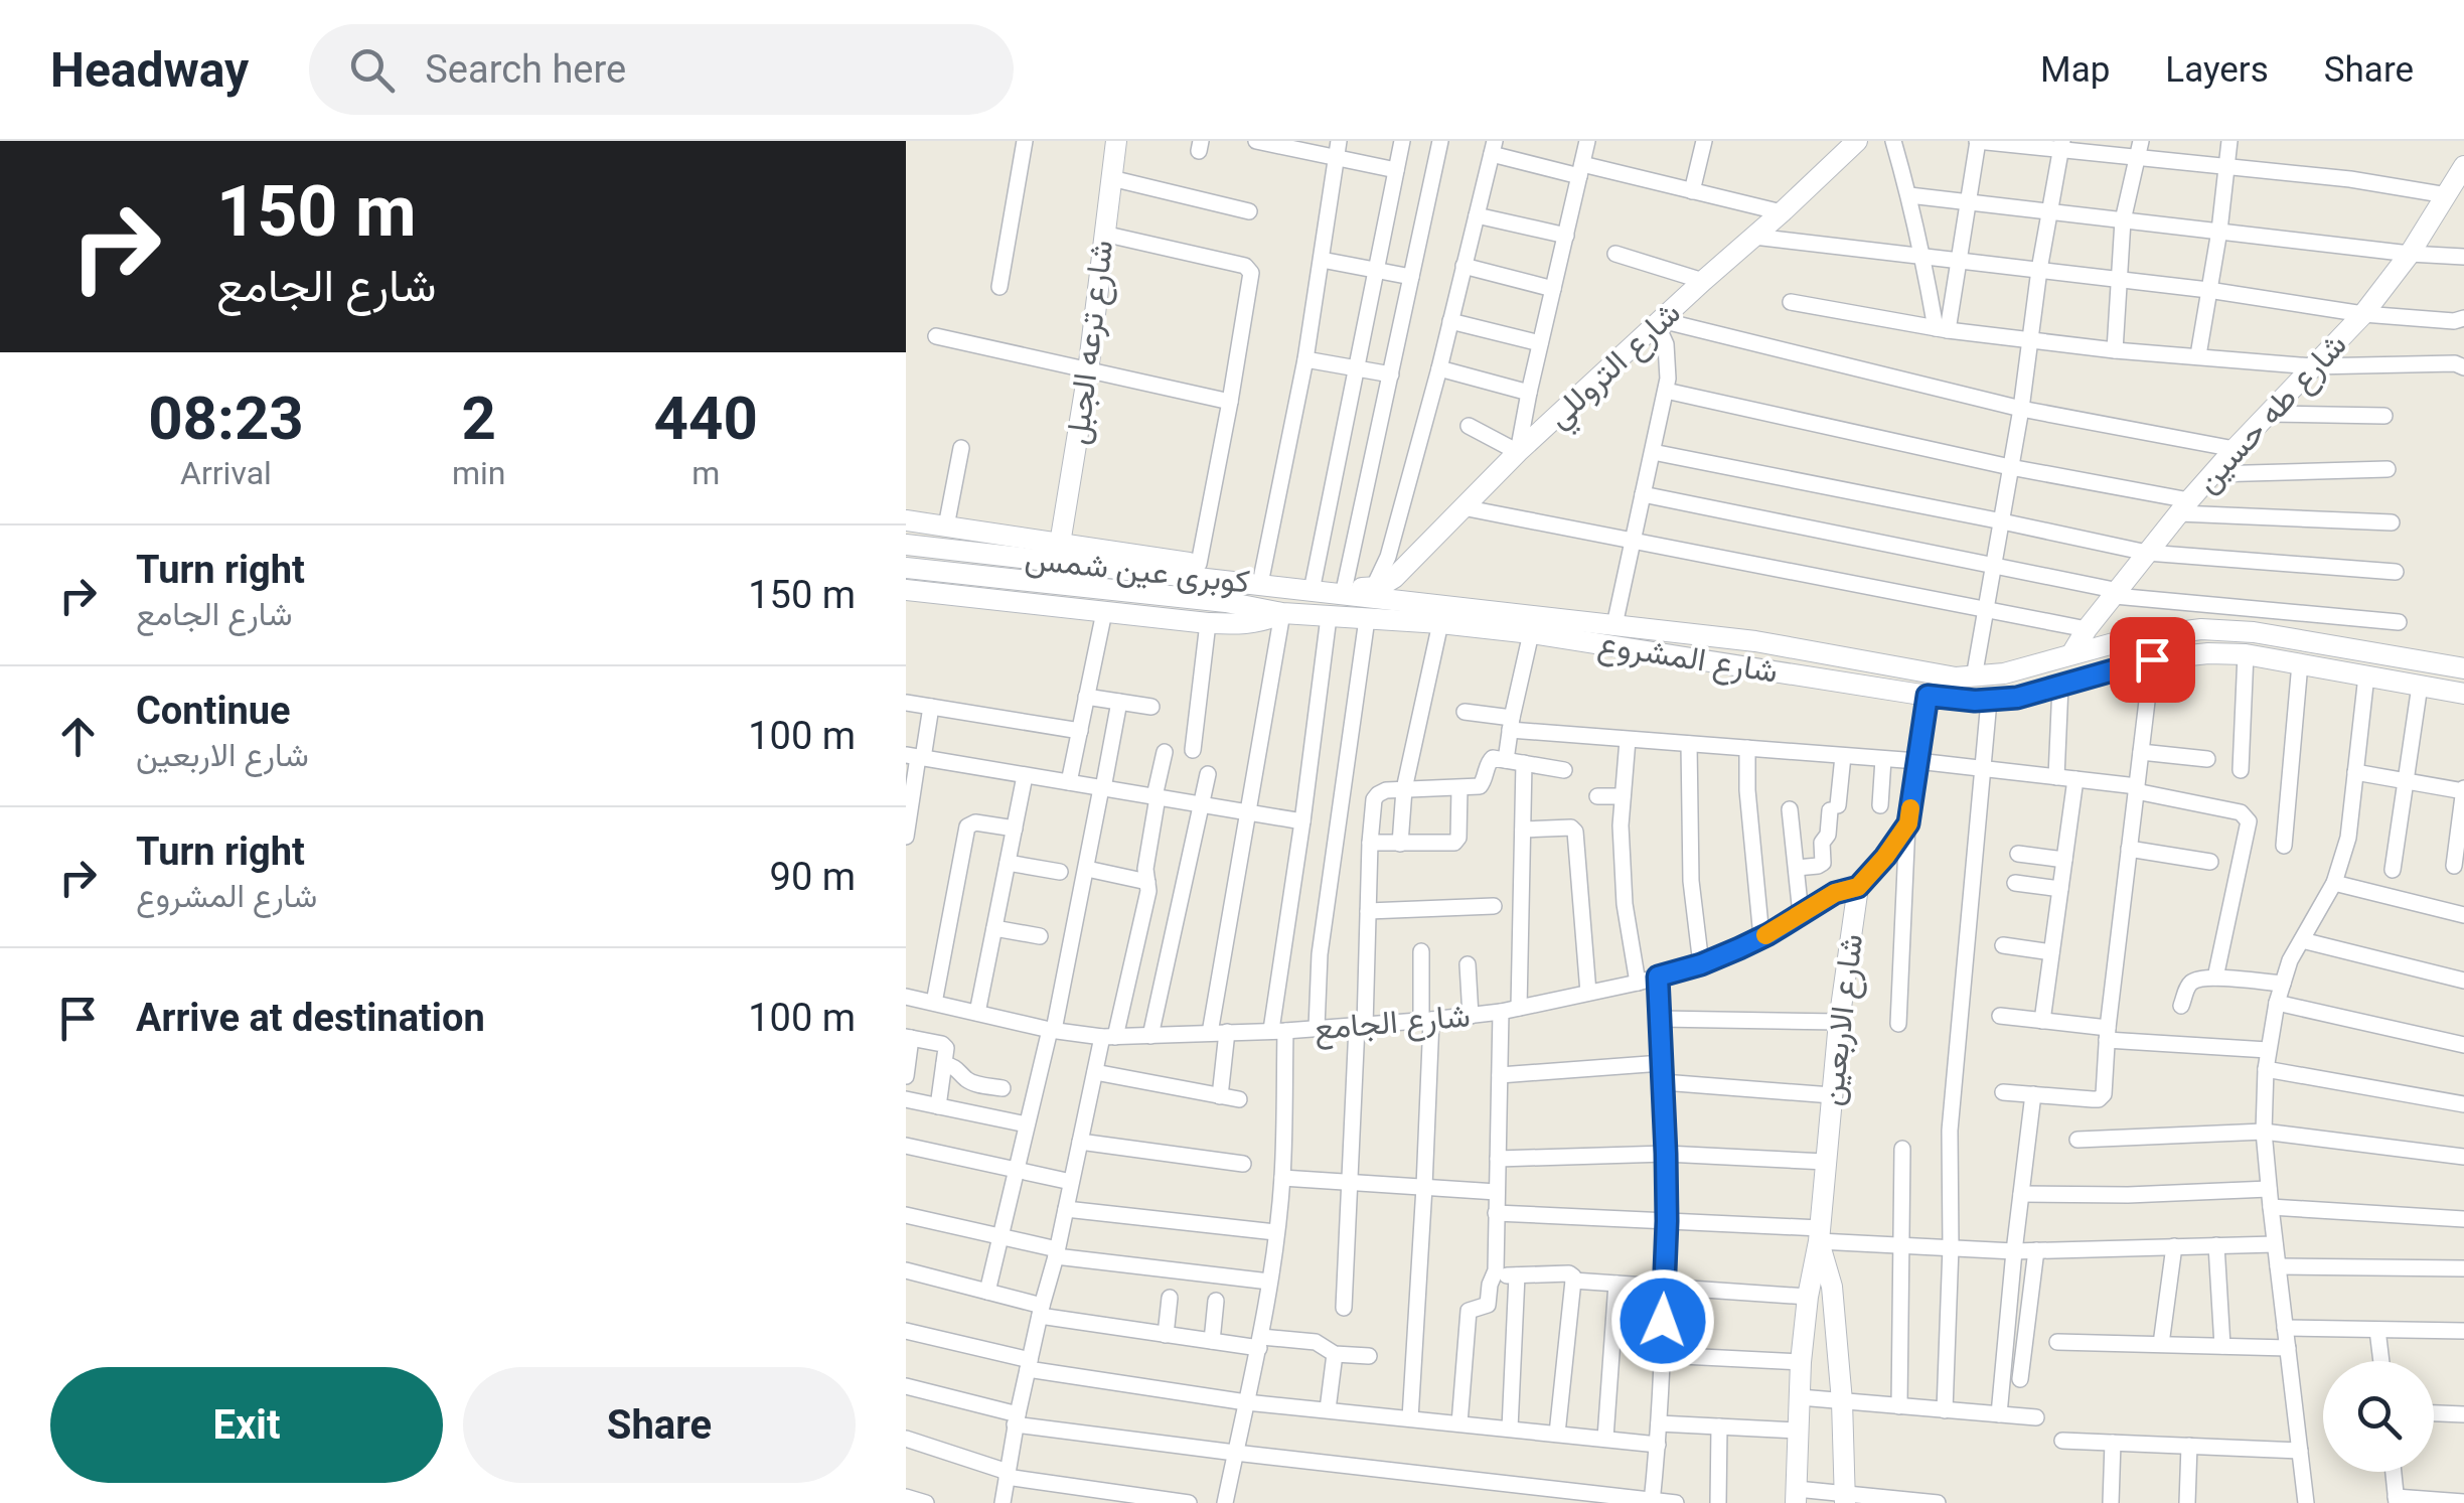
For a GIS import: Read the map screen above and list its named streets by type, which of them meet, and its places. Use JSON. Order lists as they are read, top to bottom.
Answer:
{
  "streets": {
    "street": [
      "شارع ترعه الجبل",
      "شارع التروللي",
      "شارع طه حسين",
      "كوبرى عين شمس",
      "شارع المشروع",
      "شارع الاربعين",
      "شارع الجامع"
    ]
  },
  "crossings": [
    ["شارع ترعه الجبل", "شارع المشروع"],
    ["شارع التروللي", "كوبرى عين شمس"],
    ["شارع التروللي", "شارع المشروع"],
    ["شارع طه حسين", "شارع المشروع"],
    ["كوبرى عين شمس", "شارع المشروع"],
    ["شارع المشروع", "شارع الاربعين"],
    ["شارع الاربعين", "شارع الجامع"]
  ],
  "page": {
    "header": "Headway",
    "search": "Search here",
    "nav": ["Map", "Layers", "Share"],
    "turn": ["150 m", "شارع الجامع"],
    "eta": [
      "08:23",
      "Arrival",
      "2",
      "min",
      "440",
      "m"
    ],
    "list": [
      {
        "name": "Turn right",
        "note": "شارع الجامع",
        "value": "150 m"
      },
      {
        "name": "Continue",
        "note": "شارع الاربعين",
        "value": "100 m"
      },
      {
        "name": "Turn right",
        "note": "شارع المشروع",
        "value": "90 m"
      },
      {
        "name": "Arrive at destination",
        "value": "100 m"
      }
    ],
    "buttons": ["Exit", "Share"]
  }
}
